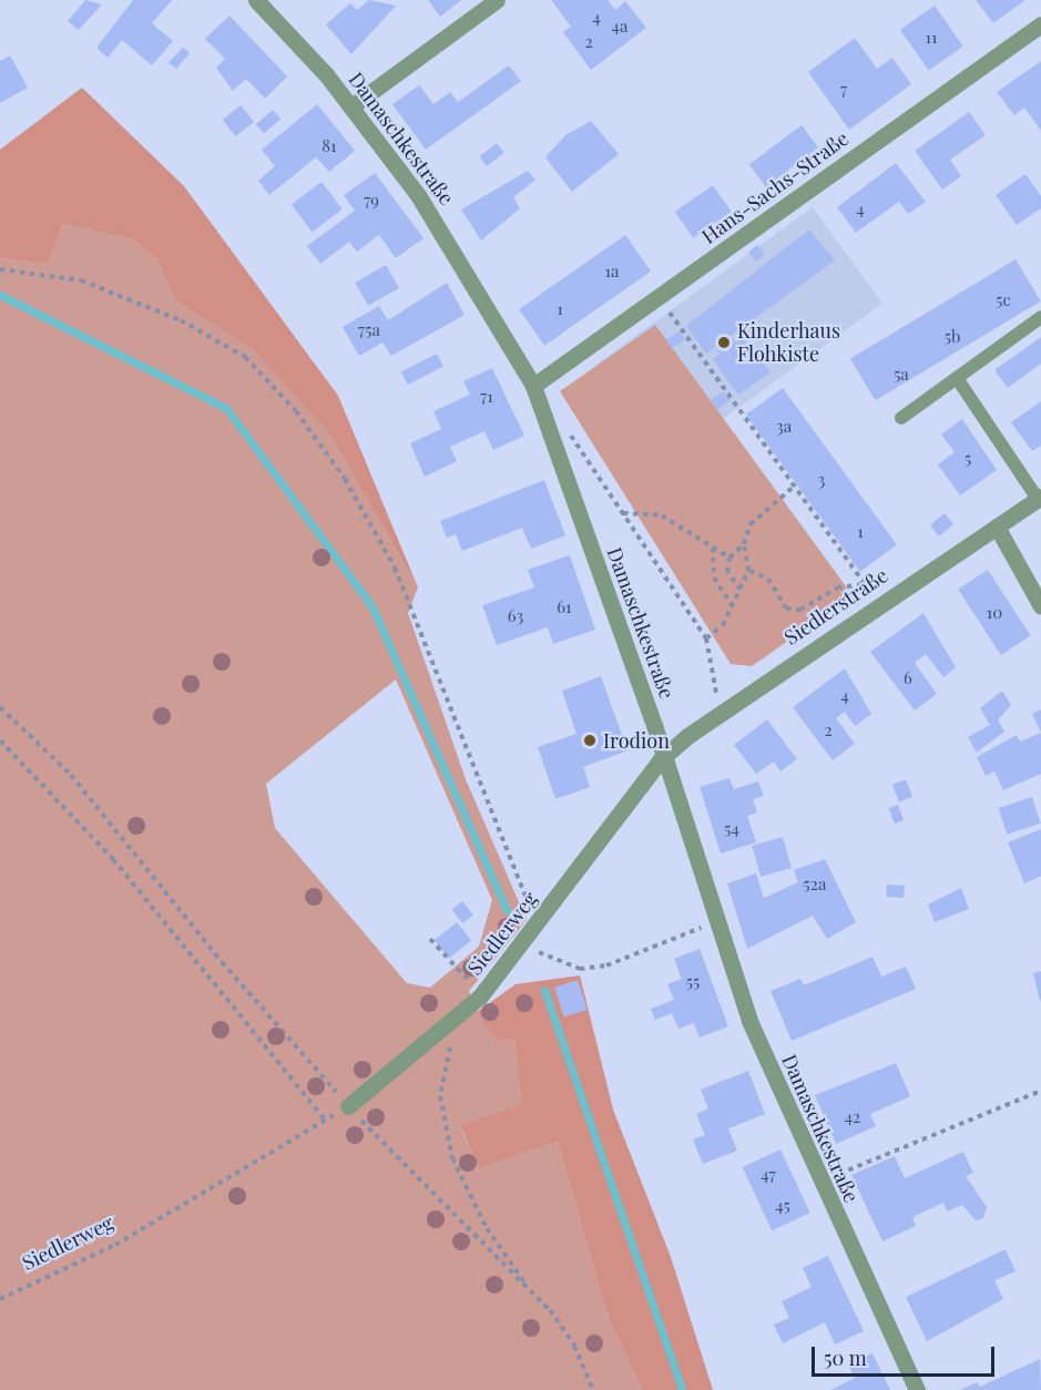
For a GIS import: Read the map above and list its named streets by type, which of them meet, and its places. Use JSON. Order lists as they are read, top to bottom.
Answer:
{
  "streets": {
    "street": [
      "Damaschkestraße",
      "Hans-Sachs-Straße",
      "Siedlerstraße",
      "Siedlerweg"
    ]
  },
  "crossings": [
    ["Damaschkestraße", "Hans-Sachs-Straße"],
    ["Damaschkestraße", "Siedlerstraße"],
    ["Damaschkestraße", "Siedlerweg"],
    ["Siedlerstraße", "Siedlerweg"]
  ],
  "places": ["Kinderhaus Flohkiste", "Irodion"],
  "house_numbers": [
    "4",
    "4a",
    "11",
    "2",
    "7",
    "81",
    "79",
    "4",
    "1a",
    "5c",
    "1",
    "75a",
    "5b",
    "5a",
    "71",
    "3a",
    "5",
    "3",
    "1",
    "61",
    "10",
    "63",
    "6",
    "4",
    "2",
    "54",
    "52a",
    "55",
    "42",
    "47",
    "45"
  ],
  "scale_bar": "50 m"
}
